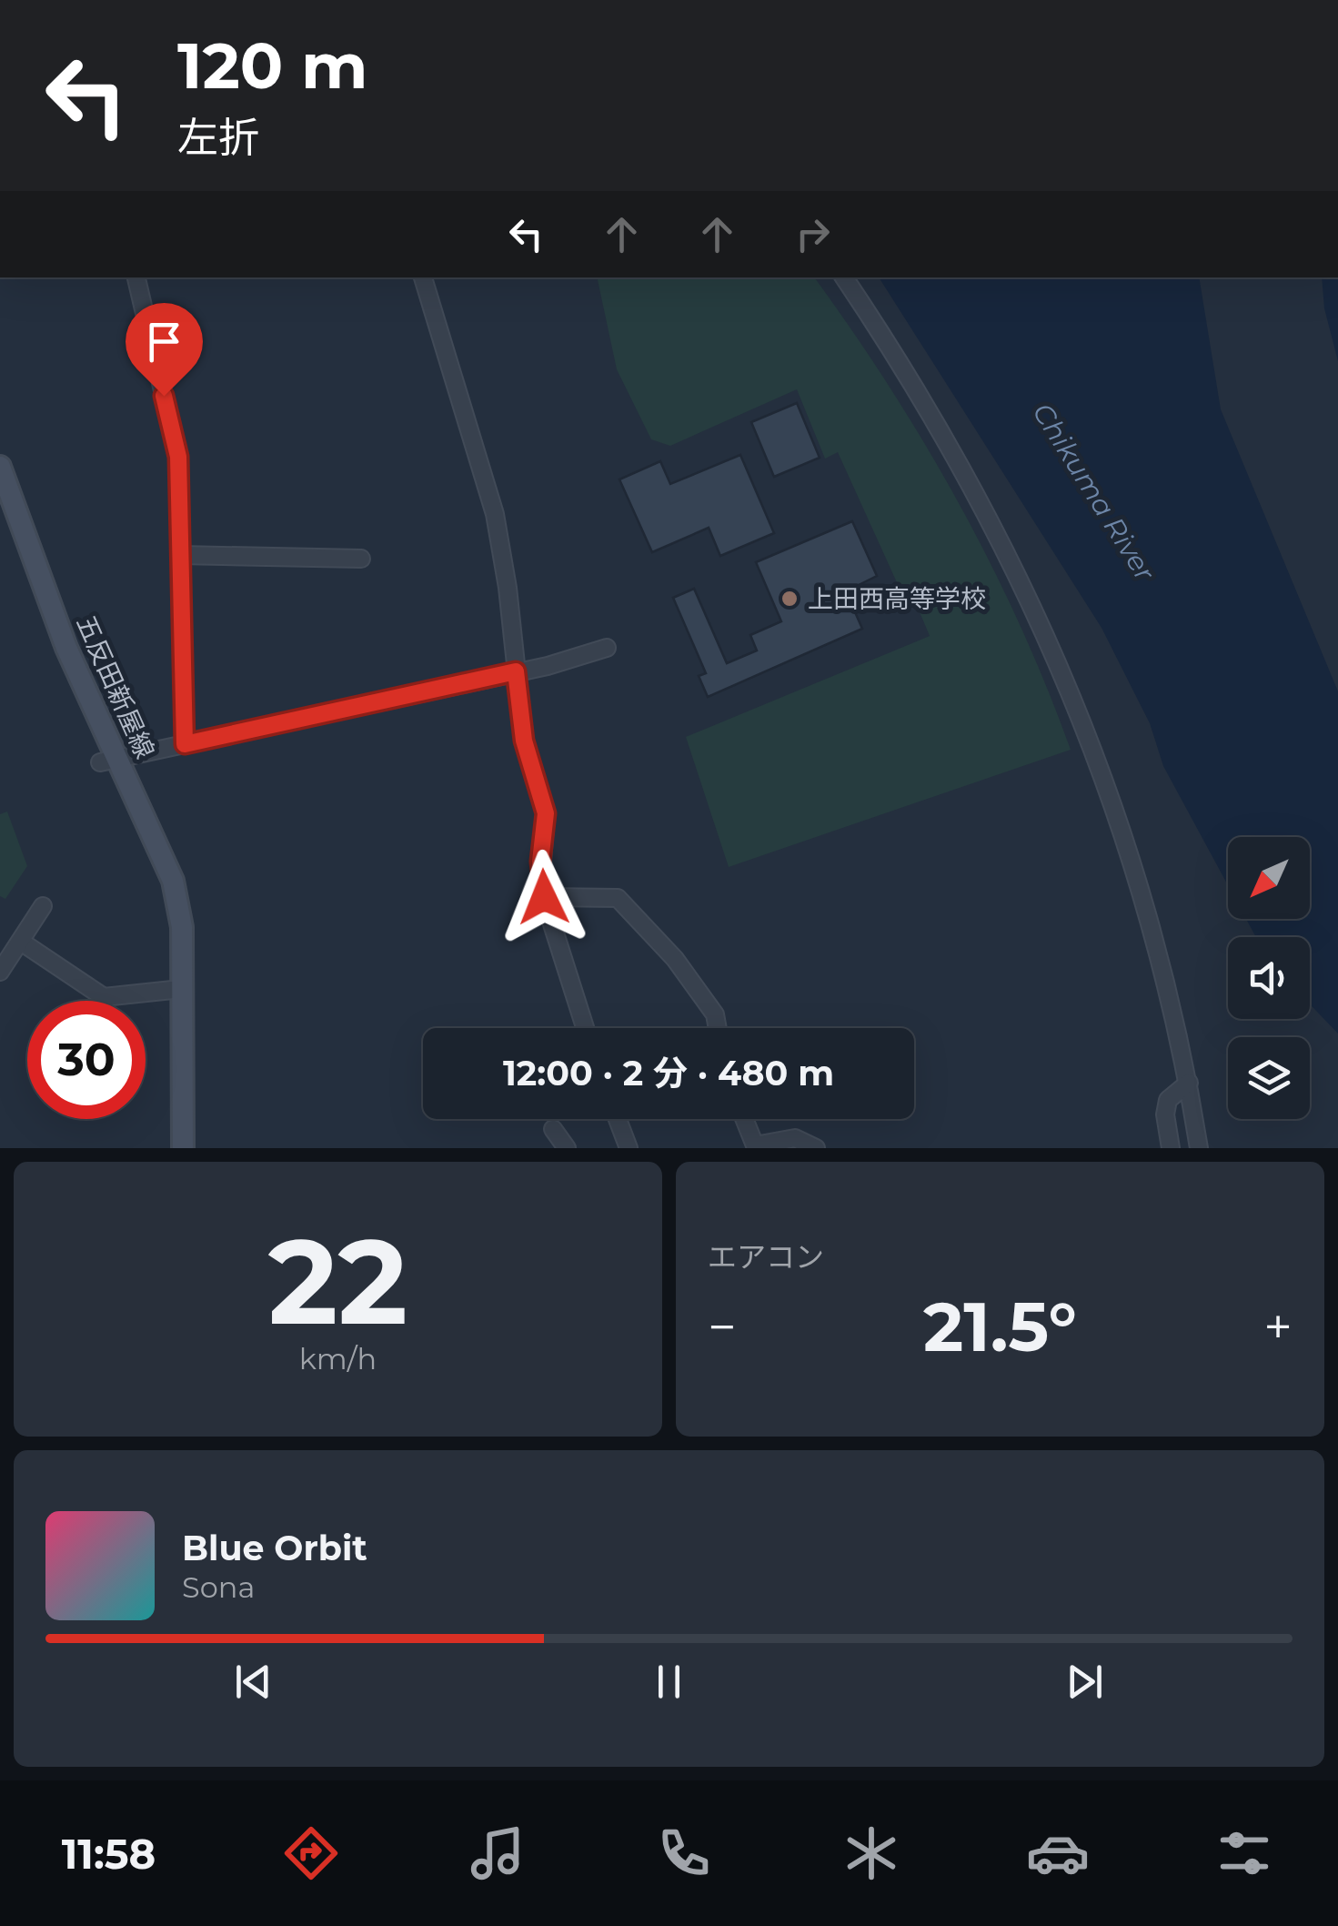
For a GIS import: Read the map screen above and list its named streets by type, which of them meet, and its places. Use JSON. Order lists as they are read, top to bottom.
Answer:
{
  "streets": {
    "street": ["五反田新屋線"]
  },
  "water": ["Chikuma River"],
  "places": ["上田西高等学校"],
  "north": "bottom left",
  "page": {
    "turn": ["120 m", "左折"],
    "limit": "30",
    "trip": "12:00 · 2 分 · 480 m",
    "tile": [
      ["22", "km/h"],
      "エアコン"
    ],
    "heat": ["−", "21.5°", "+"],
    "song": ["Blue Orbit", "Sona"],
    "tabs": "11:58"
  }
}
